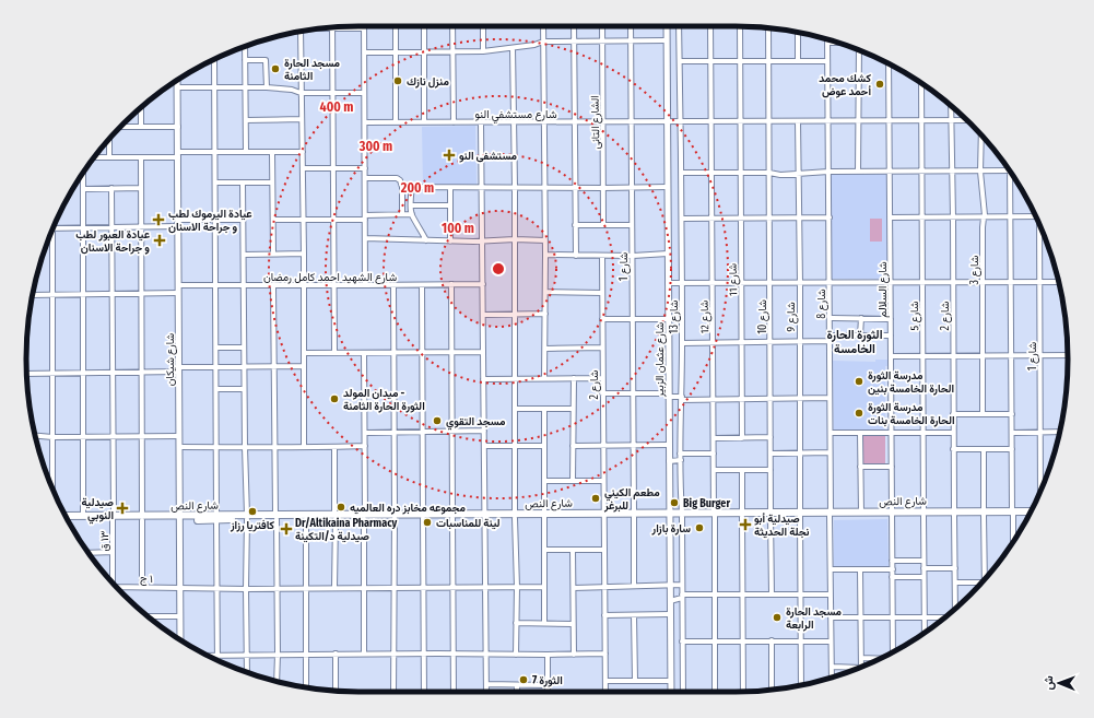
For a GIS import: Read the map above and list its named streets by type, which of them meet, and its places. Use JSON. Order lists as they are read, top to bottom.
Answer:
{
  "streets": {
    "main road": ["شارع النص"],
    "street": [
      "شارع مستشفي النو",
      "الشارع التانى",
      "شارع 1",
      "شارع 3",
      "شارع الشهيد احمد كامل رمضان",
      "شارع 11",
      "شارع السلالم",
      "شارع 8",
      "شارع 5",
      "شارع 2",
      "شارع 13",
      "شارع 12",
      "شارع 10",
      "شارع 9",
      "شارع شيكان",
      "شارع عثمان الزبير",
      "١٣ ق",
      "١ ج"
    ]
  },
  "crossings": [
    ["شارع مستشفي النو", "الشارع التانى"],
    ["شارع مستشفي النو", "شارع 1"],
    ["شارع مستشفي النو", "شارع 11"],
    ["شارع مستشفي النو", "شارع السلالم"],
    ["شارع مستشفي النو", "شارع 8"],
    ["شارع مستشفي النو", "شارع 5"],
    ["شارع مستشفي النو", "شارع 2"],
    ["شارع مستشفي النو", "شارع 13"],
    ["شارع مستشفي النو", "شارع 12"],
    ["شارع مستشفي النو", "شارع 10"],
    ["شارع مستشفي النو", "شارع 9"],
    ["شارع مستشفي النو", "شارع عثمان الزبير"],
    ["شارع 1", "شارع النص"],
    ["شارع الشهيد احمد كامل رمضان", "شارع شيكان"],
    ["شارع السلالم", "شارع النص"],
    ["شارع 8", "شارع النص"],
    ["شارع 5", "شارع النص"],
    ["شارع 2", "شارع النص"],
    ["شارع 13", "شارع النص"],
    ["شارع 12", "شارع النص"],
    ["شارع 10", "شارع النص"],
    ["شارع 9", "شارع النص"],
    ["شارع شيكان", "شارع النص"],
    ["شارع شيكان", "١ ج"],
    ["شارع عثمان الزبير", "شارع النص"],
    ["شارع النص", "١٣ ق"]
  ],
  "districts": ["الثورة الحارة الخامسة"],
  "places": {
    "other": [
      "مسجد الحارة الثامنة",
      "منزل نازك",
      "كشك محمد أحمد عوض",
      "مدرسة الثورة الحارة الخامسة بنين",
      "ميدان المولد - الثورة الحارة الثامنة",
      "مدرسة الثورة الحارة الخامسة بنات",
      "مسجد التقوي",
      "مطعم الكيني للبرغر",
      "Big Burger",
      "مجموعه مخابز دره العالميه",
      "كافتريا رزاز",
      "لينة للمناسبات",
      "سارة بازار",
      "مسجد الحارة الرابعة",
      "الثورة 7"
    ],
    "health": [
      "مستشفى النو",
      "عيادة اليرموك لطب و جراحة الاسنان",
      "عيادة العبور لطب و جراحة الاسنان",
      "صيدلية النوبي",
      "صيدلية أبو نجلة الحديثة",
      "Dr/Altikaina Pharmacy صيدلية د/التكينة"
    ]
  },
  "north": "left",
  "rings": [
    "400 m",
    "300 m",
    "200 m",
    "100 m"
  ]
}
